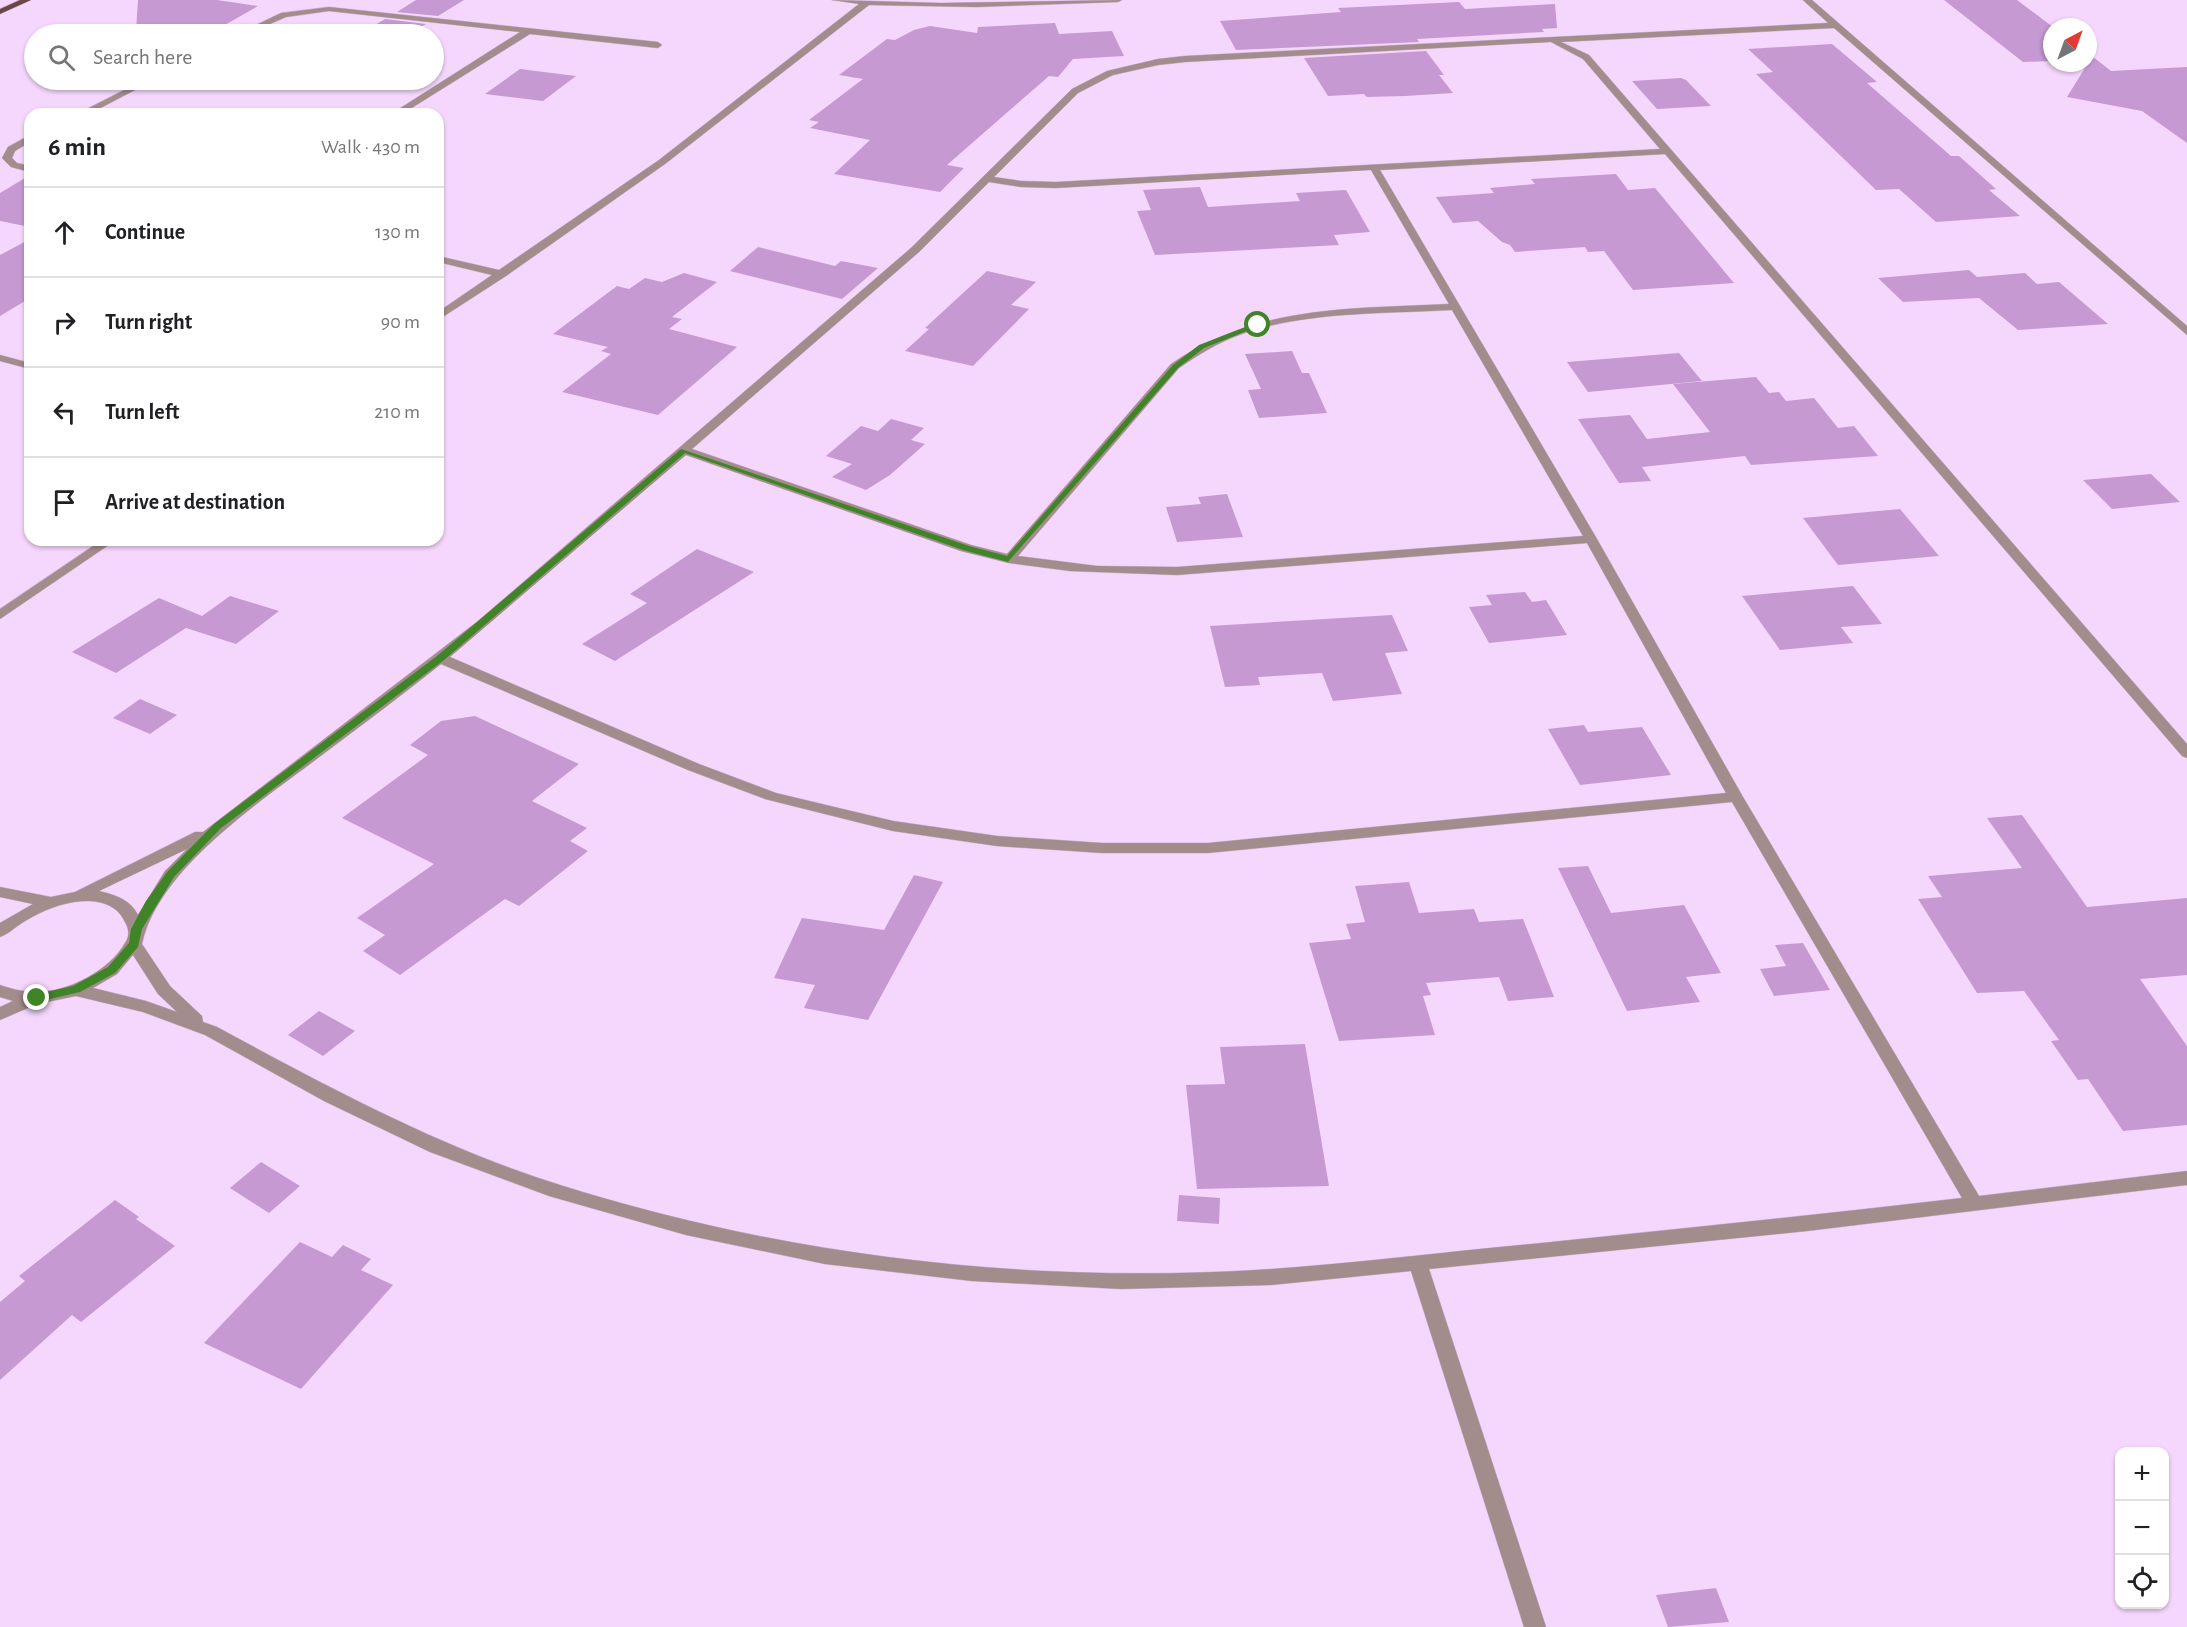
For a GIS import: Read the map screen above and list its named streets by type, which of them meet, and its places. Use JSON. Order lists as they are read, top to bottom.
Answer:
{
  "north": "top right",
  "page": {
    "search": "Search here",
    "heading": ["6 min", "Walk · 430 m"],
    "list": [
      ["Continue", "130 m"],
      ["Turn right", "90 m"],
      ["Turn left", "210 m"],
      "Arrive at destination"
    ],
    "map_buttons": ["+", "−"]
  }
}
